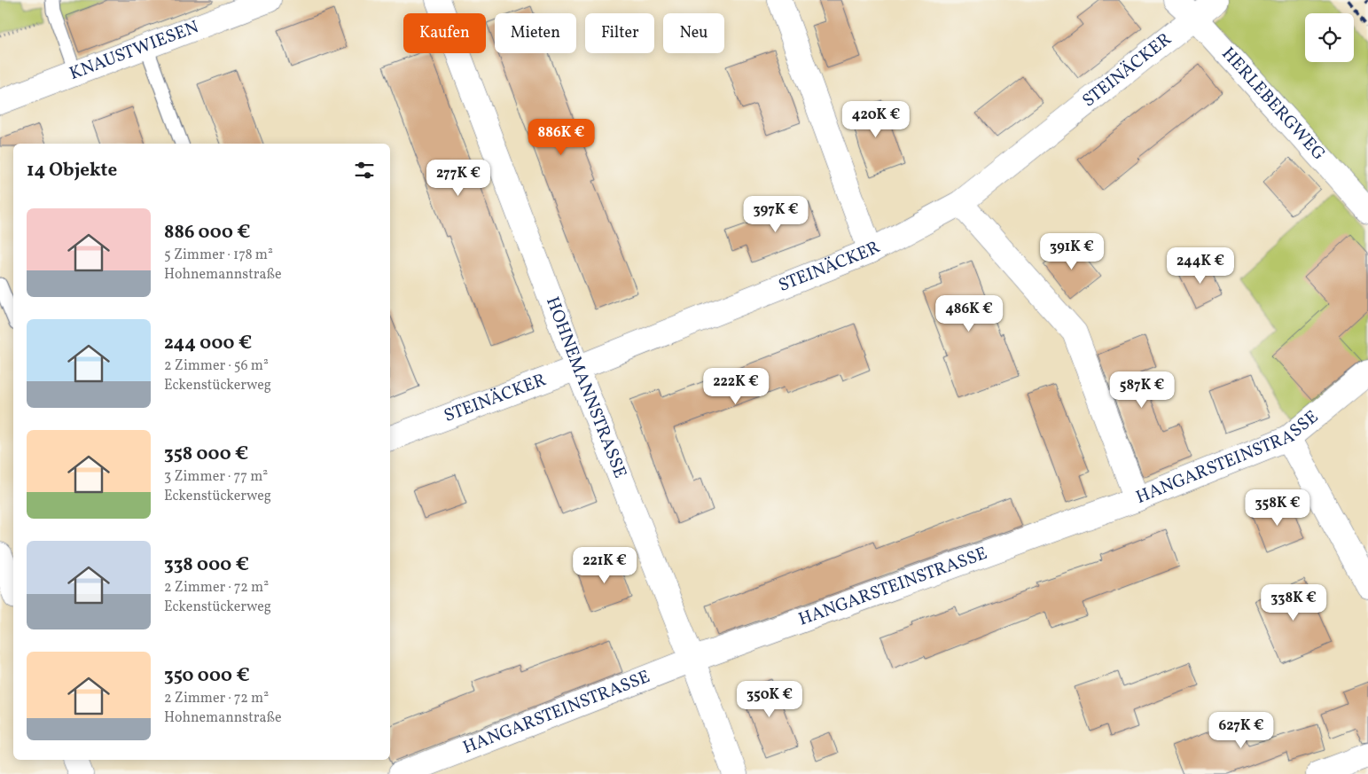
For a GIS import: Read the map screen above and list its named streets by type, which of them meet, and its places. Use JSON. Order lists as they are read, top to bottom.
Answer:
{
  "streets": {
    "street": [
      "KNAUSTWIESEN",
      "STEINÄCKER",
      "HERLEBERGWEG",
      "HOHNEMANNSTRASSE",
      "HANGARSTEINSTRASSE"
    ]
  },
  "crossings": [
    ["STEINÄCKER", "HERLEBERGWEG"],
    ["STEINÄCKER", "HOHNEMANNSTRASSE"],
    ["HOHNEMANNSTRASSE", "HANGARSTEINSTRASSE"]
  ],
  "page": {
    "chip": [
      "Kaufen",
      "Mieten",
      "Filter",
      "Neu"
    ],
    "price": [
      "420K €",
      "886K €",
      "277K €",
      "397K €",
      "391K €",
      "244K €",
      "486K €",
      "222K €",
      "587K €",
      "358K €",
      "221K €",
      "338K €",
      "350K €",
      "627K €"
    ],
    "heading": "14 Objekte",
    "list": [
      {
        "name": "886 000 €",
        "note": "5 Zimmer · 178 m² · Hohnemannstraße"
      },
      {
        "name": "244 000 €",
        "note": "2 Zimmer · 56 m² · Eckenstückerweg"
      },
      {
        "name": "358 000 €",
        "note": "3 Zimmer · 77 m² · Eckenstückerweg"
      },
      {
        "name": "338 000 €",
        "note": "2 Zimmer · 72 m² · Eckenstückerweg"
      },
      {
        "name": "350 000 €",
        "note": "2 Zimmer · 72 m² · Hohnemannstraße"
      }
    ]
  }
}
